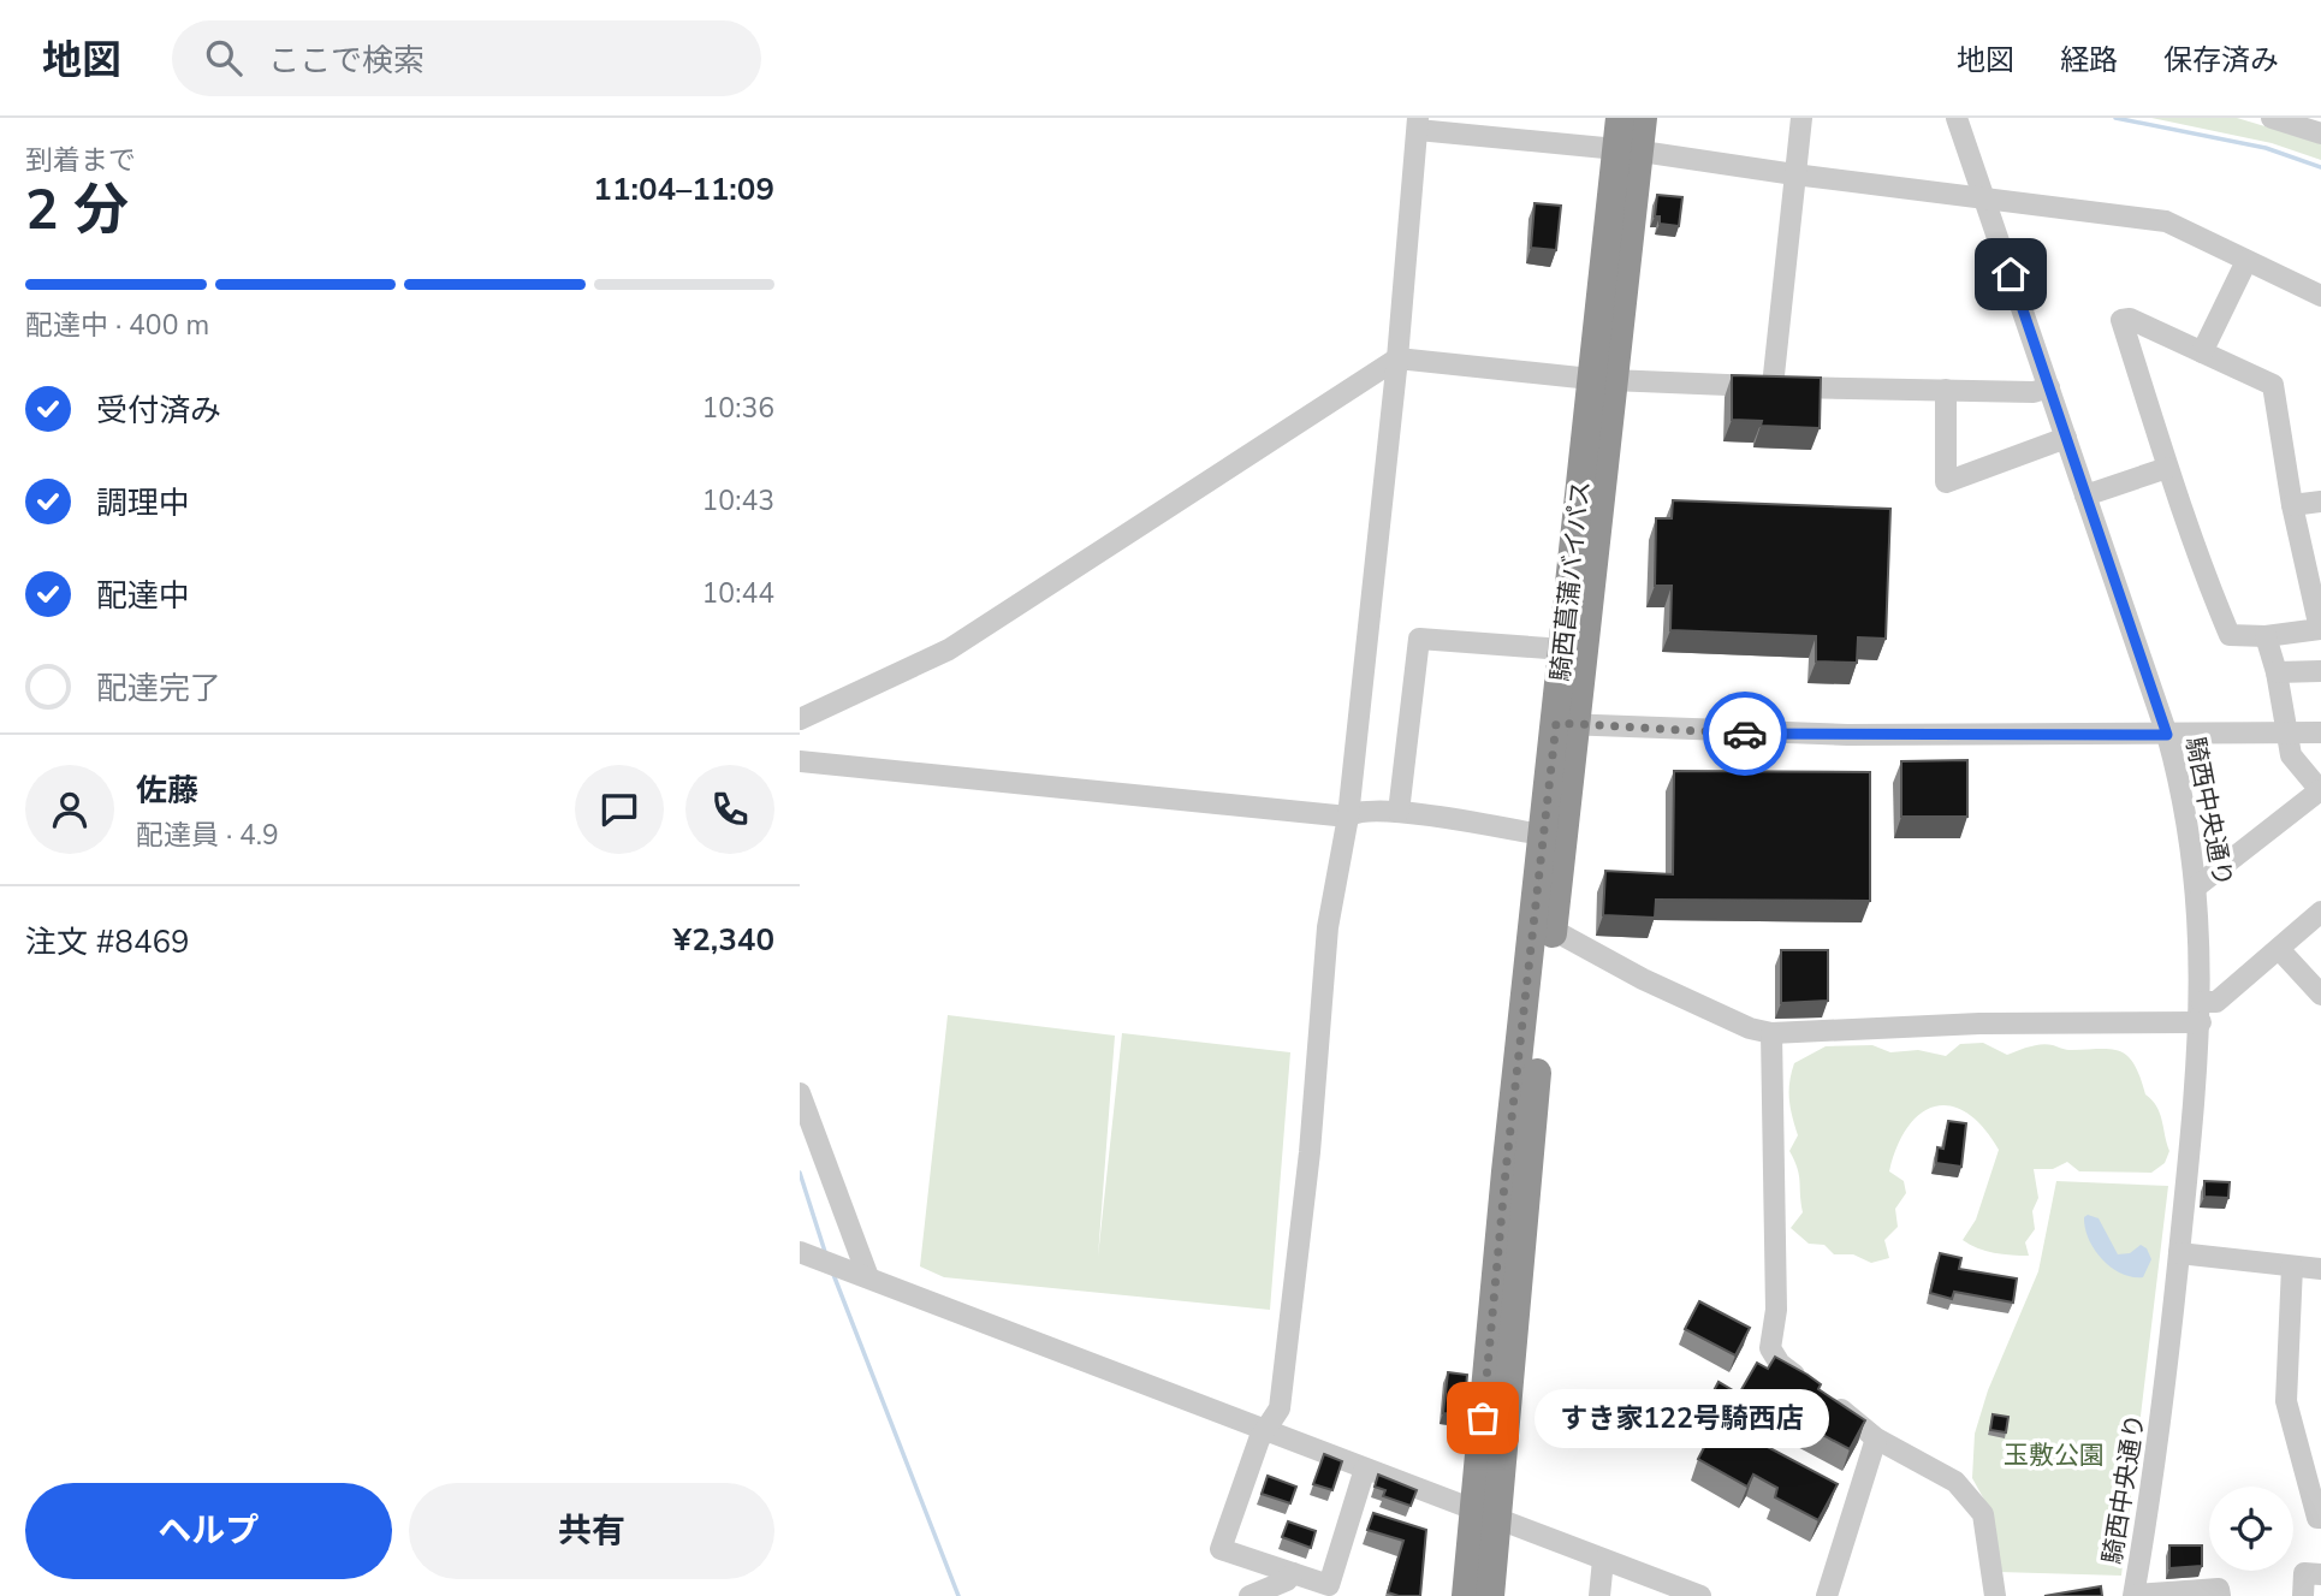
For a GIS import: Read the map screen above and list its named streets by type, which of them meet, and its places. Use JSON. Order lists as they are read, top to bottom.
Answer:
{
  "streets": {
    "highway": ["騎西菖蒲バイパス"],
    "street": ["騎西中央通り"]
  },
  "parks": ["玉敷公園"],
  "places": ["すき家122号騎西店"],
  "page": {
    "header": "地図",
    "search": "ここで検索",
    "nav": ["地図", "経路", "保存済み"],
    "heading": ["2 分", "到着まで", "11:04–11:09"],
    "panel": [
      "佐藤",
      "配達員 · 4.9",
      "注文 #8469",
      "¥2,340"
    ],
    "bar": "配達中 · 400 m",
    "list": [
      ["受付済み", "10:36"],
      ["調理中", "10:43"],
      ["配達中", "10:44"],
      "配達完了"
    ],
    "bubble": "すき家122号騎西店",
    "buttons": ["ヘルプ", "共有"]
  }
}
